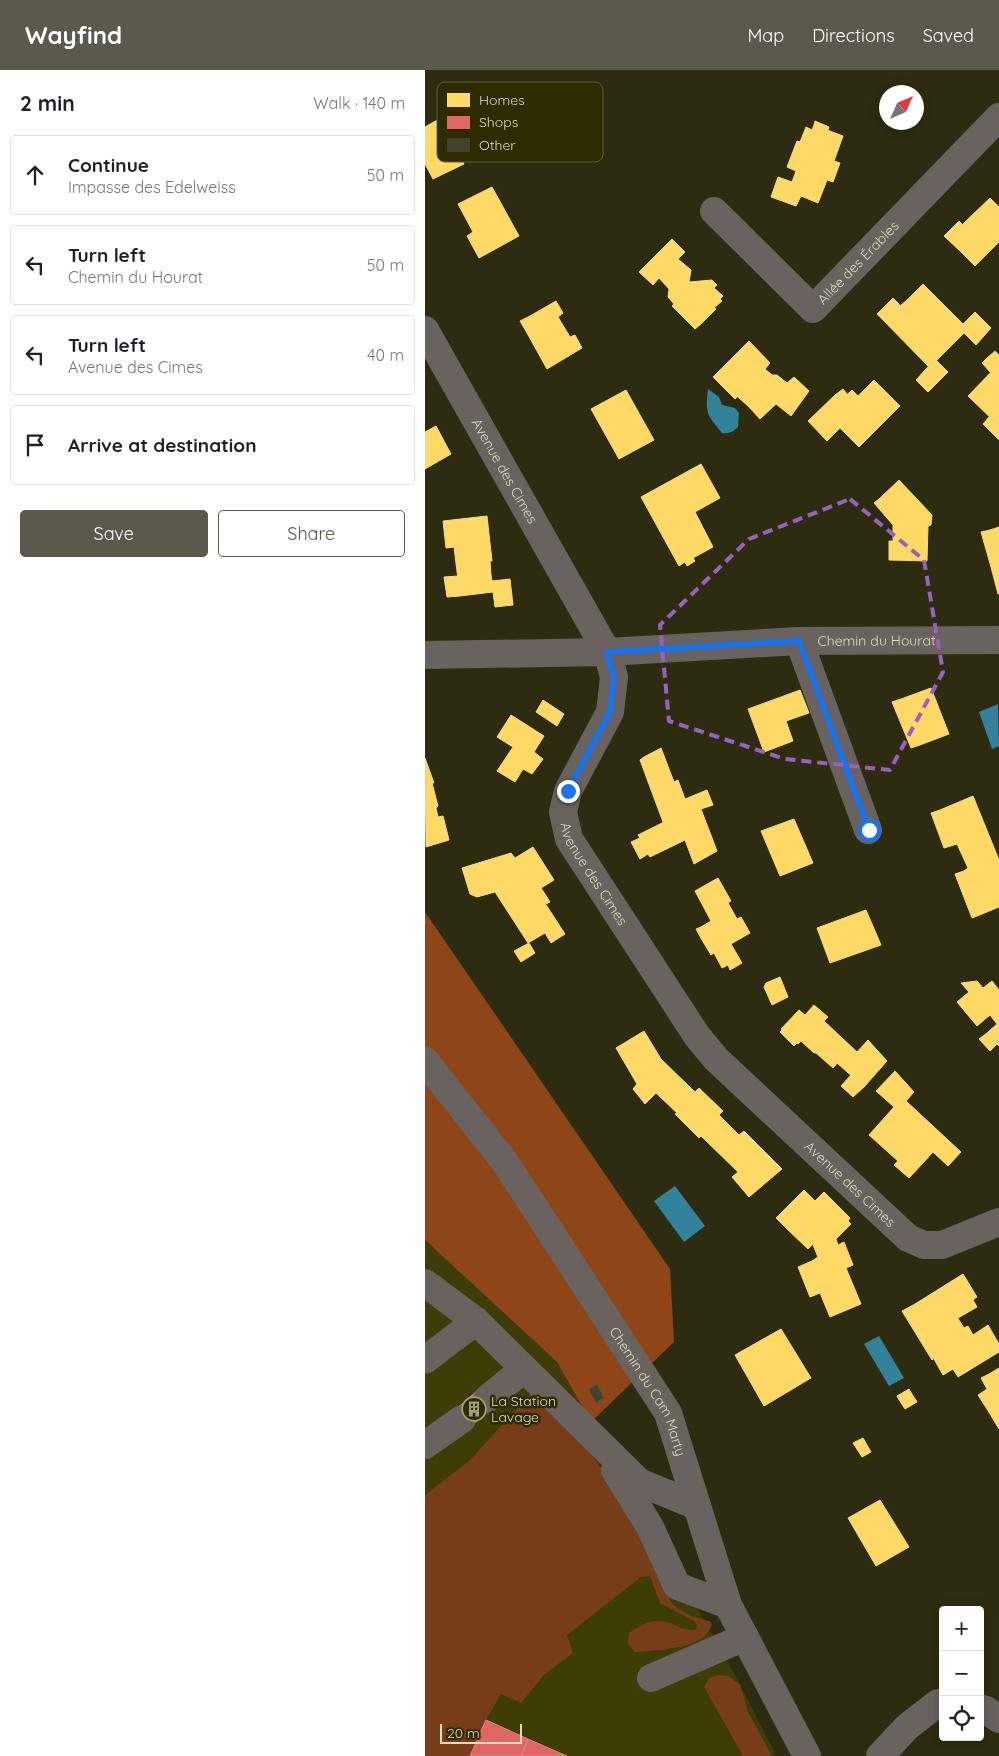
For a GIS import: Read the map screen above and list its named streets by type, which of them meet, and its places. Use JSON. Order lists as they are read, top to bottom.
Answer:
{
  "streets": {
    "street": [
      "Allée des Érables",
      "Avenue des Cimes",
      "Chemin du Hourat",
      "Chemin du Cam Marty"
    ]
  },
  "crossings": [
    ["Avenue des Cimes", "Chemin du Hourat"]
  ],
  "places": {
    "building": ["La Station Lavage"]
  },
  "legend": ["Homes", "Shops", "Other"],
  "scale_bar": "20 m",
  "north": "top right",
  "page": {
    "header": "Wayfind",
    "nav": ["Map", "Directions", "Saved"],
    "heading": ["2 min", "Walk · 140 m"],
    "list": [
      ["Continue", "Impasse des Edelweiss", "50 m"],
      ["Turn left", "Chemin du Hourat", "50 m"],
      ["Turn left", "Avenue des Cimes", "40 m"],
      "Arrive at destination"
    ],
    "buttons": ["Save", "Share"],
    "map_buttons": ["+", "−"],
    "scale": "20 m"
  }
}
